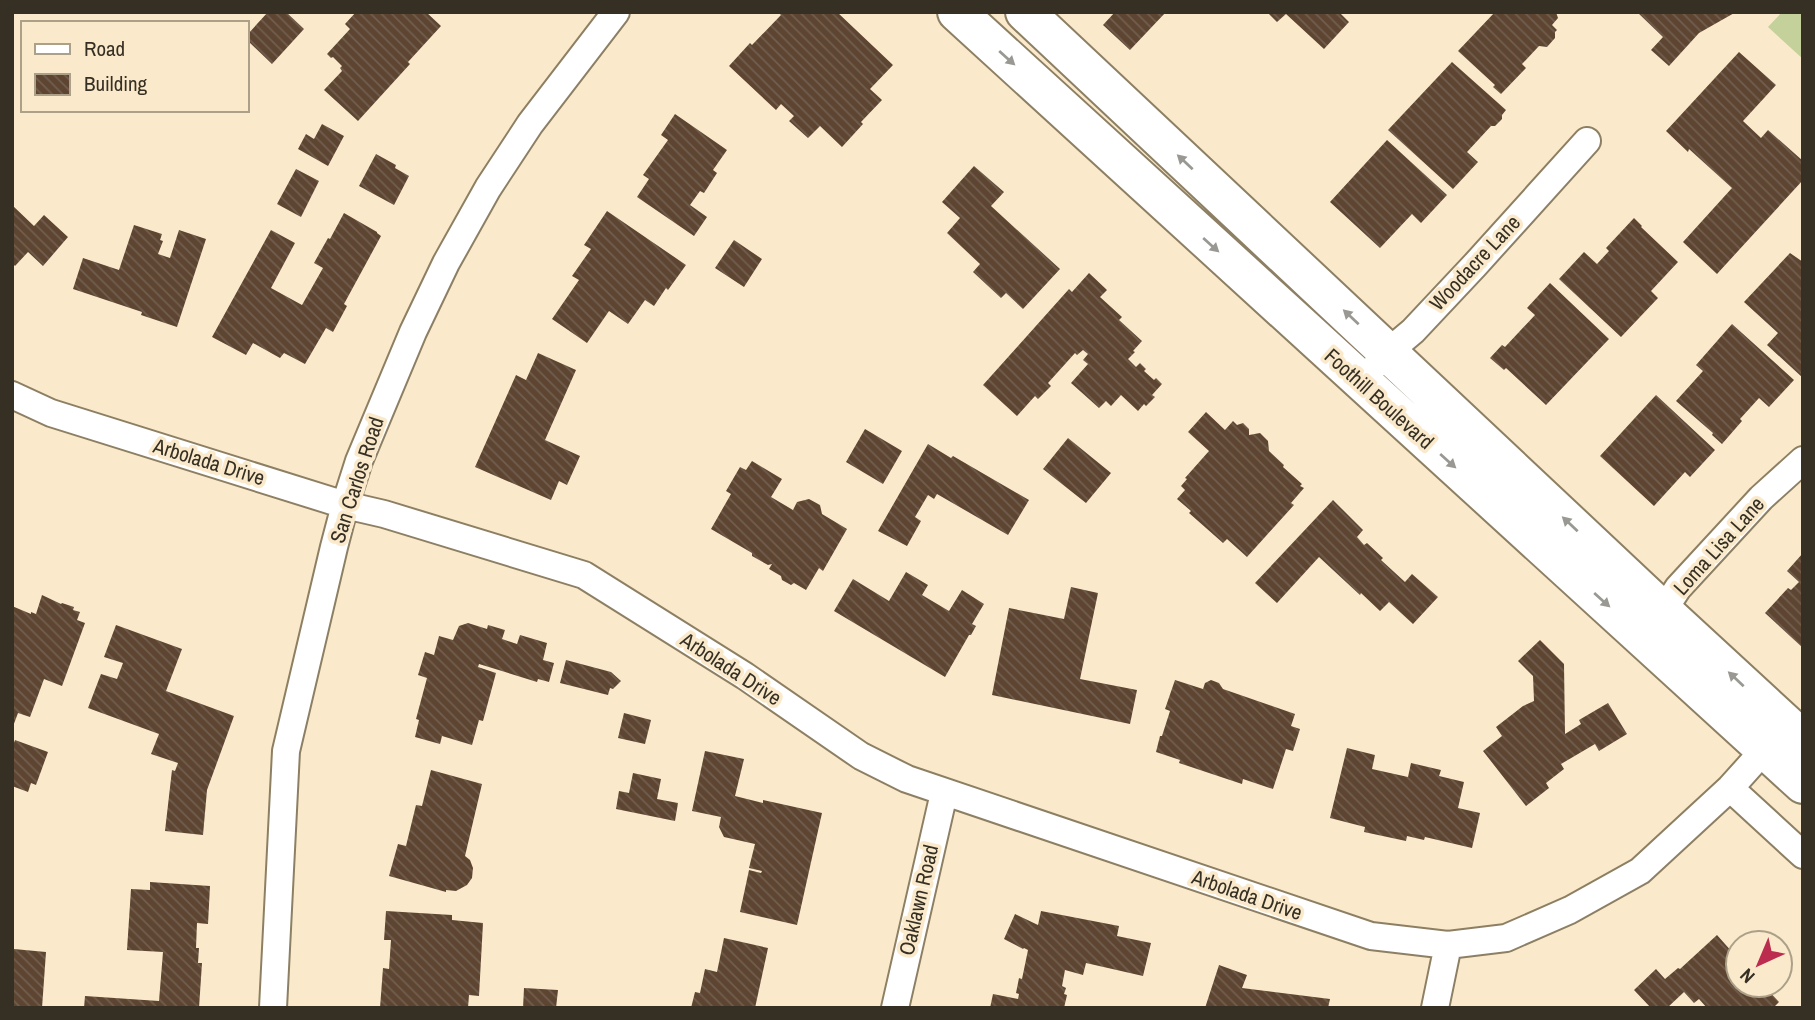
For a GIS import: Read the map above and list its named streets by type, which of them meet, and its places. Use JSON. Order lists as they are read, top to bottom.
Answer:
{
  "streets": {
    "main road": ["Foothill Boulevard"],
    "street": [
      "Woodacre Lane",
      "Arbolada Drive",
      "San Carlos Road",
      "Loma Lisa Lane",
      "Oaklawn Road"
    ]
  },
  "crossings": [
    ["Woodacre Lane", "Foothill Boulevard"],
    ["Foothill Boulevard", "Arbolada Drive"],
    ["Foothill Boulevard", "Loma Lisa Lane"],
    ["Arbolada Drive", "San Carlos Road"],
    ["Arbolada Drive", "Oaklawn Road"]
  ],
  "legend": ["Road", "Building"],
  "north": "bottom left"
}
